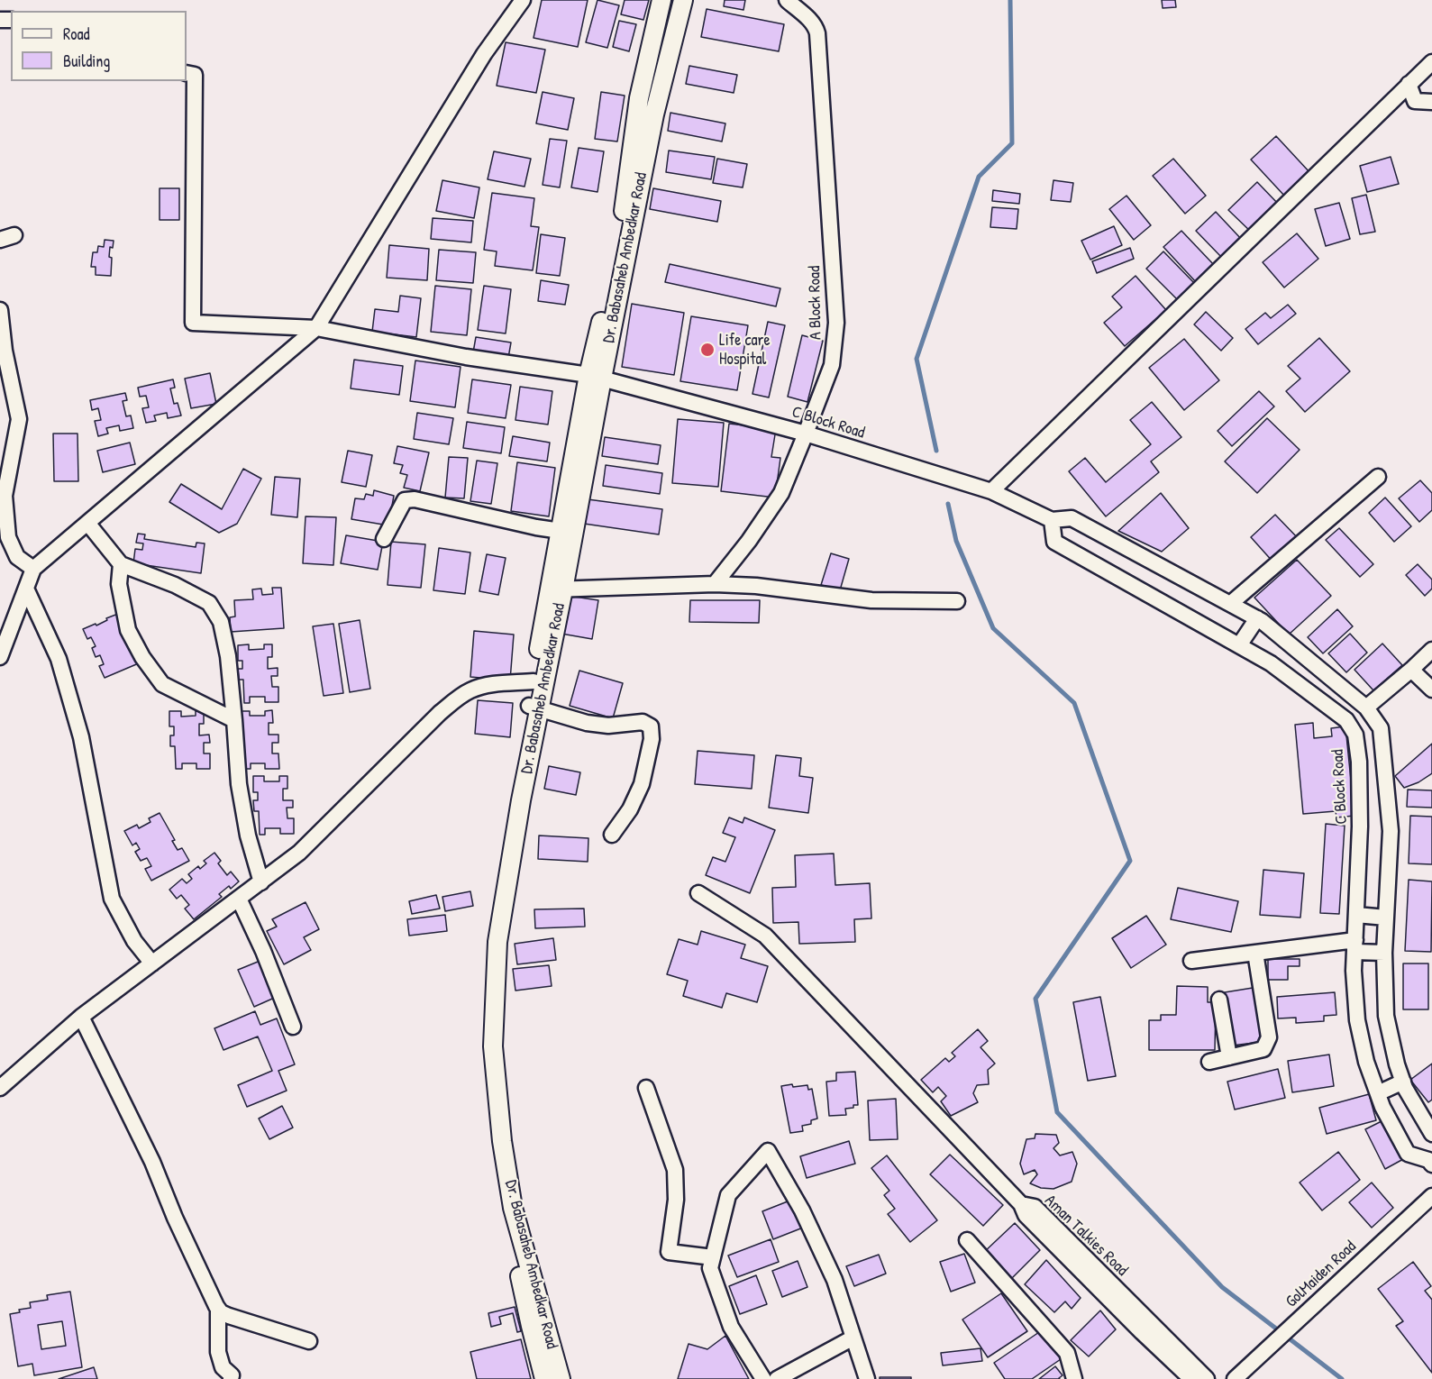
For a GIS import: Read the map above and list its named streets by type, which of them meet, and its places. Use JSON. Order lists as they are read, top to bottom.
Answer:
{
  "streets": {
    "main road": ["Dr. Babasaheb Ambedkar Road"],
    "street": [
      "A Block Road",
      "C Block Road",
      "Aman Talkies Road",
      "GolMaiden Road"
    ]
  },
  "crossings": [
    ["Dr. Babasaheb Ambedkar Road", "C Block Road"],
    ["A Block Road", "C Block Road"]
  ],
  "places": ["Life care Hospital"],
  "legend": ["Road", "Building"]
}
